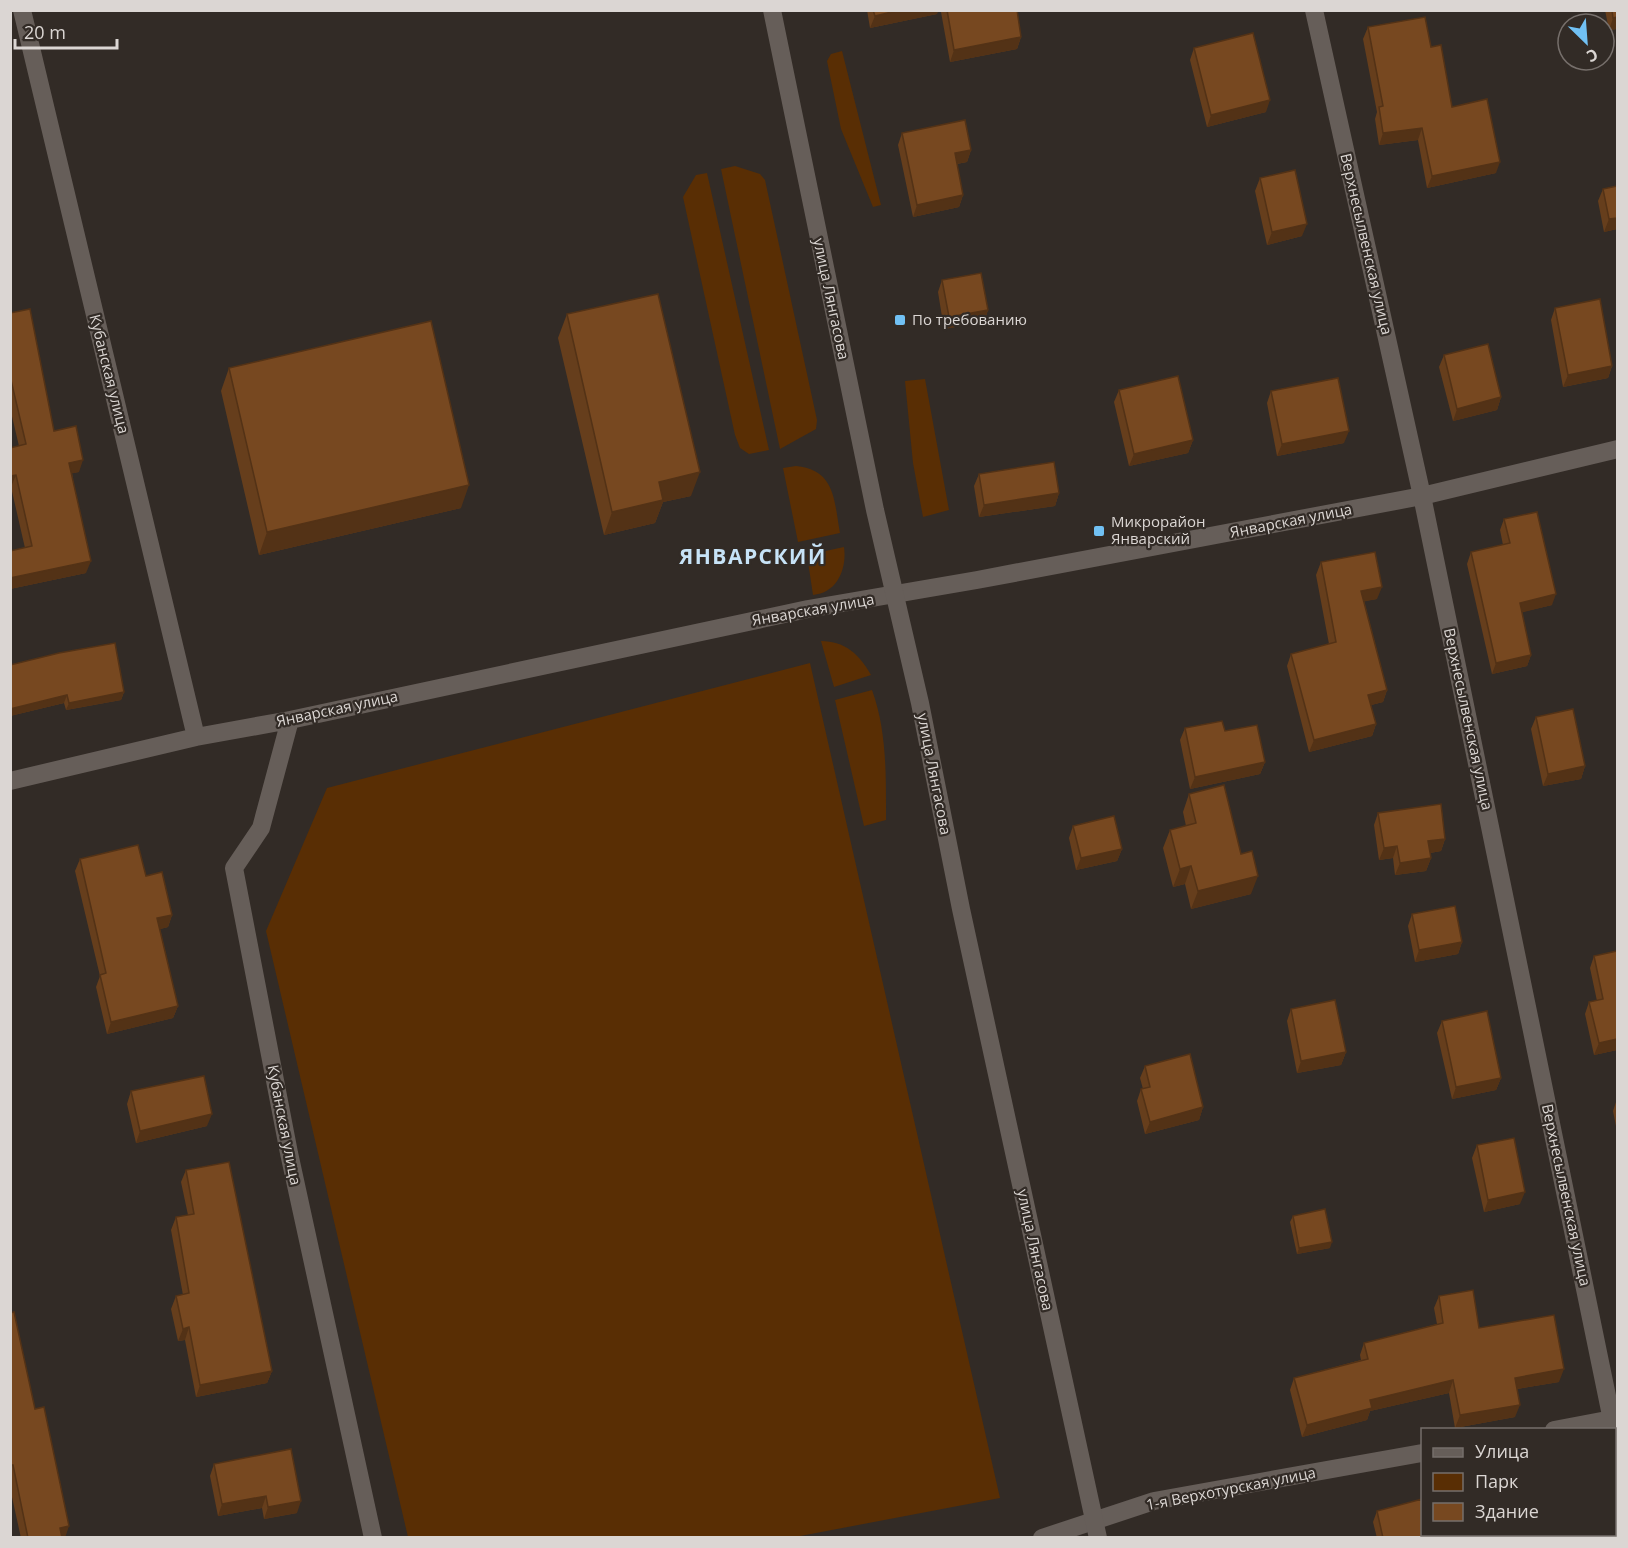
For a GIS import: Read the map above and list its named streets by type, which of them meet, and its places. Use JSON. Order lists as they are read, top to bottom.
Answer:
{
  "streets": {
    "street": [
      "Верхнесылвенская улица",
      "улица Лянгасова",
      "Кубанская улица",
      "Январская улица",
      "1-я Верхотурская улица"
    ]
  },
  "crossings": [
    ["Верхнесылвенская улица", "Январская улица"],
    ["улица Лянгасова", "Январская улица"],
    ["улица Лянгасова", "1-я Верхотурская улица"],
    ["Кубанская улица", "Январская улица"]
  ],
  "districts": ["ЯНВАРСКИЙ"],
  "places": {
    "transit": ["По требованию", "Микрорайон Январский"]
  },
  "legend": ["Улица", "Парк", "Здание"],
  "scale_bar": "20 m",
  "north": "bottom right"
}
